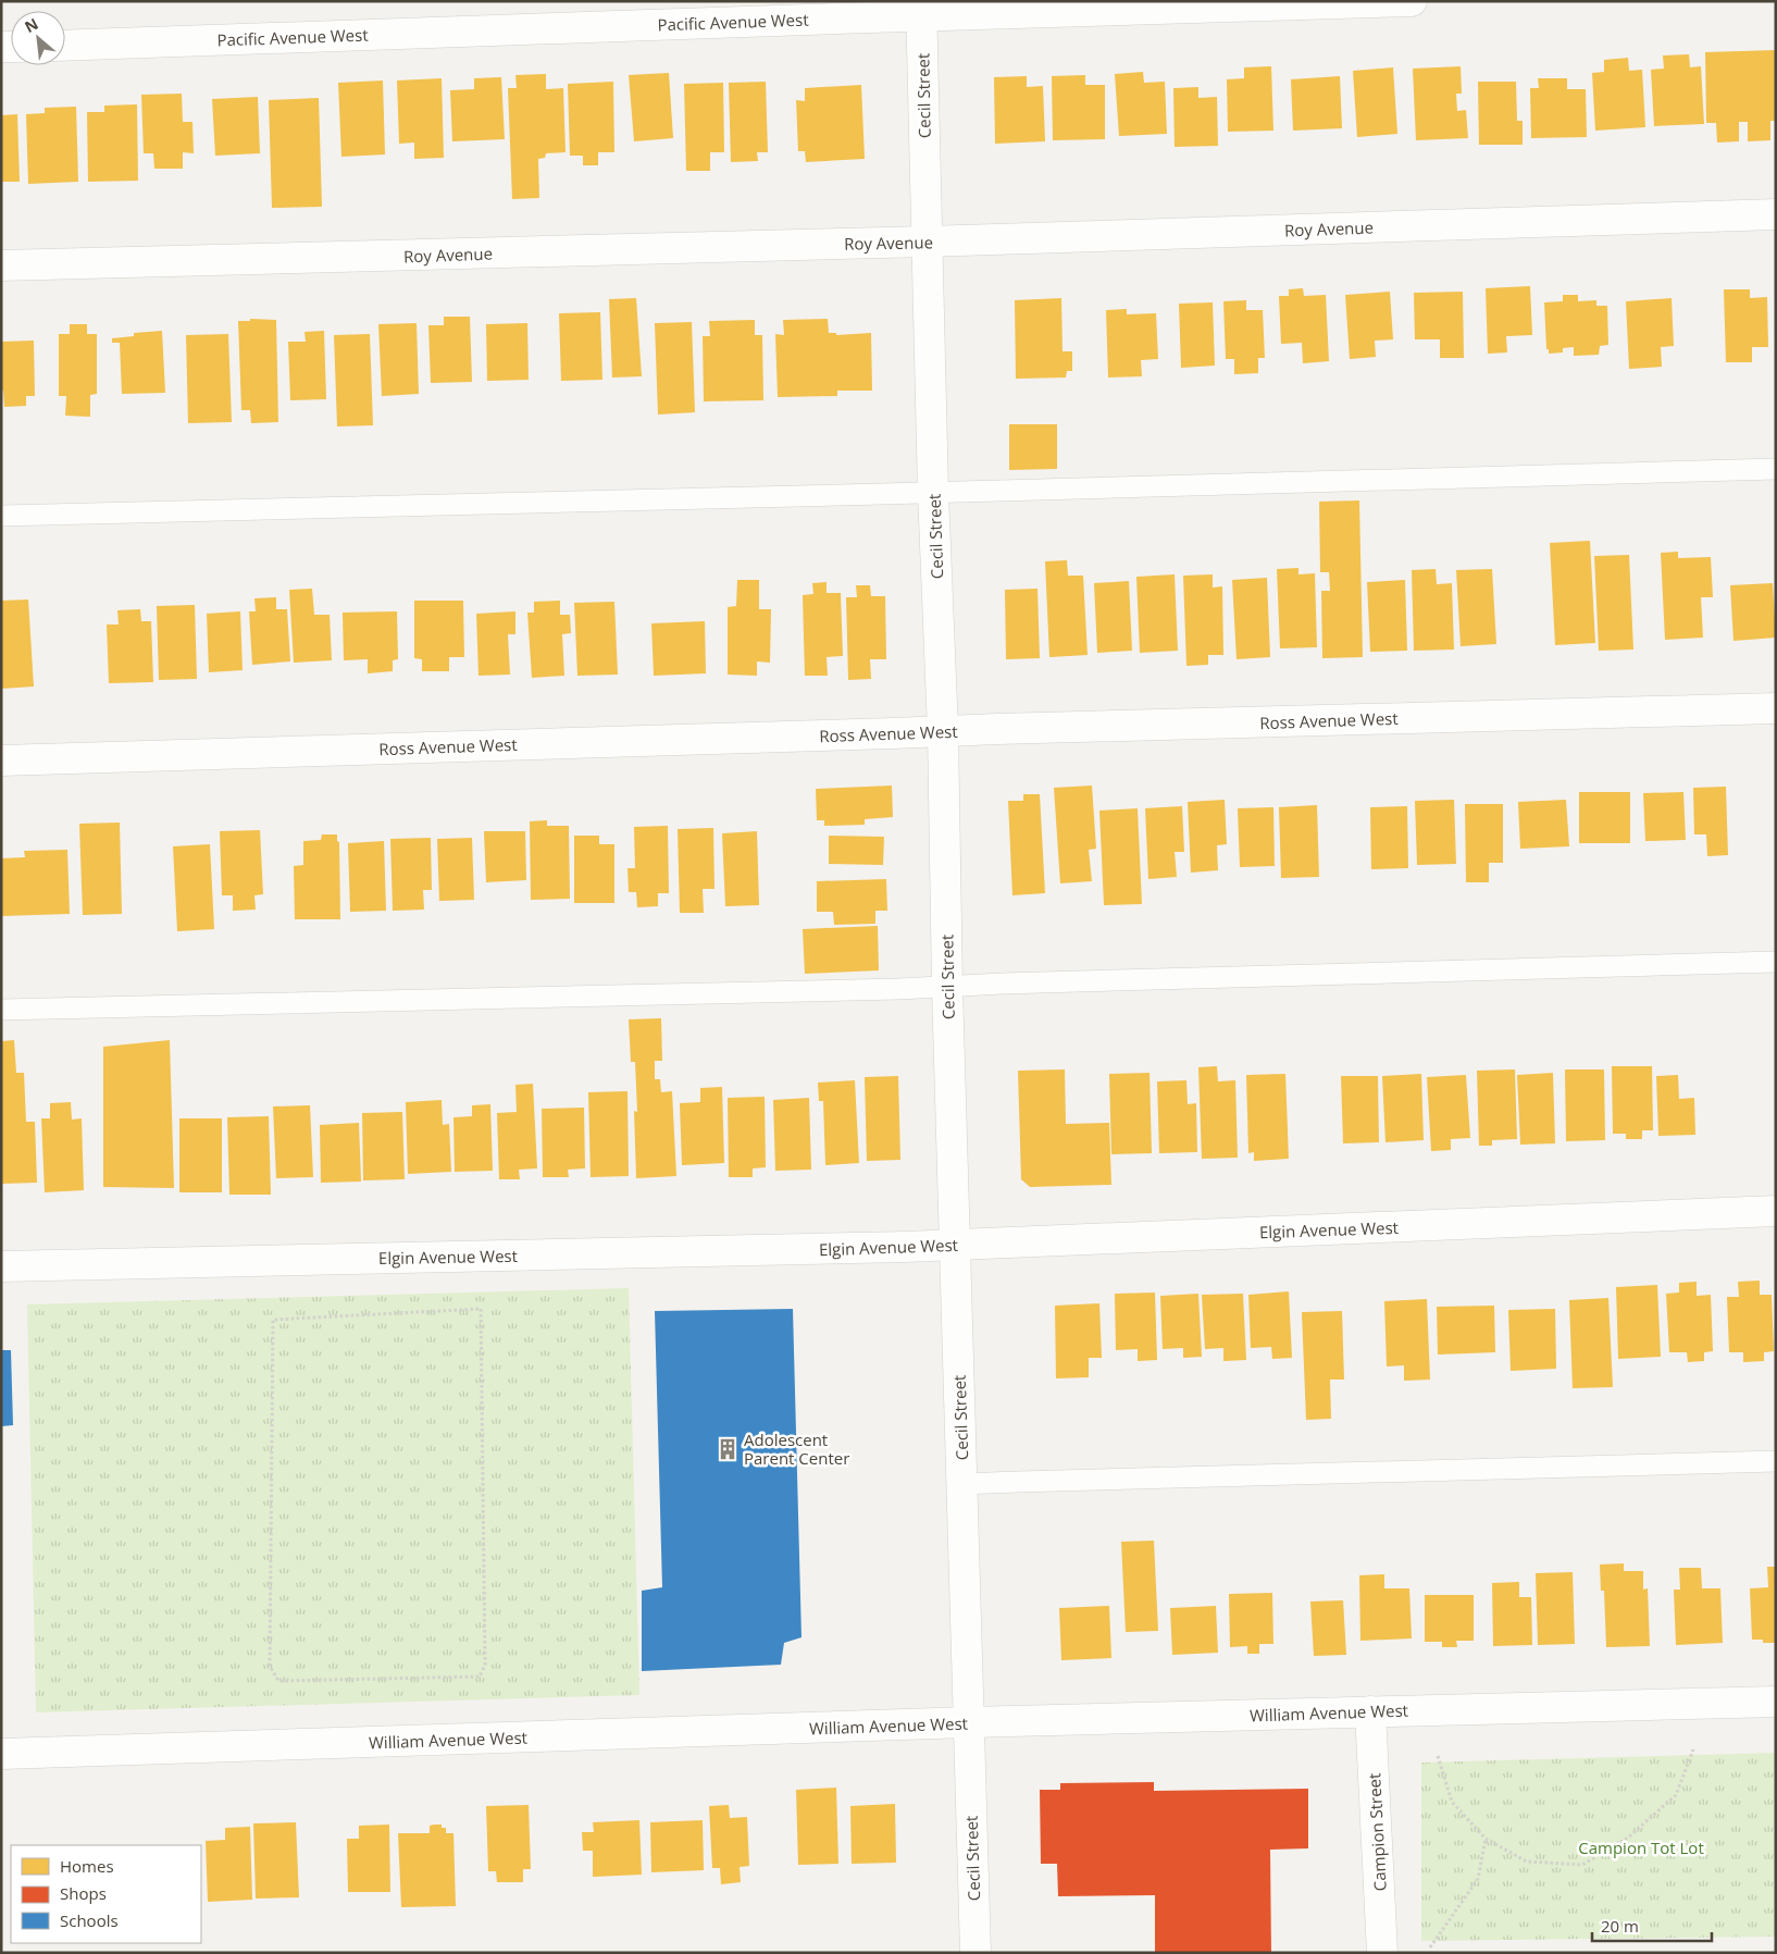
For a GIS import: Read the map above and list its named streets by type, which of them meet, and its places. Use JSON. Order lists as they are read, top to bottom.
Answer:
{
  "streets": {
    "street": [
      "Pacific Avenue West",
      "Cecil Street",
      "Roy Avenue",
      "Ross Avenue West",
      "Elgin Avenue West",
      "William Avenue West",
      "Campion Street"
    ]
  },
  "crossings": [
    ["Pacific Avenue West", "Cecil Street"],
    ["Cecil Street", "Roy Avenue"],
    ["Cecil Street", "Ross Avenue West"],
    ["Cecil Street", "Elgin Avenue West"],
    ["Cecil Street", "William Avenue West"],
    ["William Avenue West", "Campion Street"]
  ],
  "parks": ["Campion Tot Lot"],
  "places": {
    "building": ["Adolescent Parent Center"]
  },
  "legend": ["Homes", "Shops", "Schools"],
  "scale_bar": "20 m",
  "north": "top left"
}
